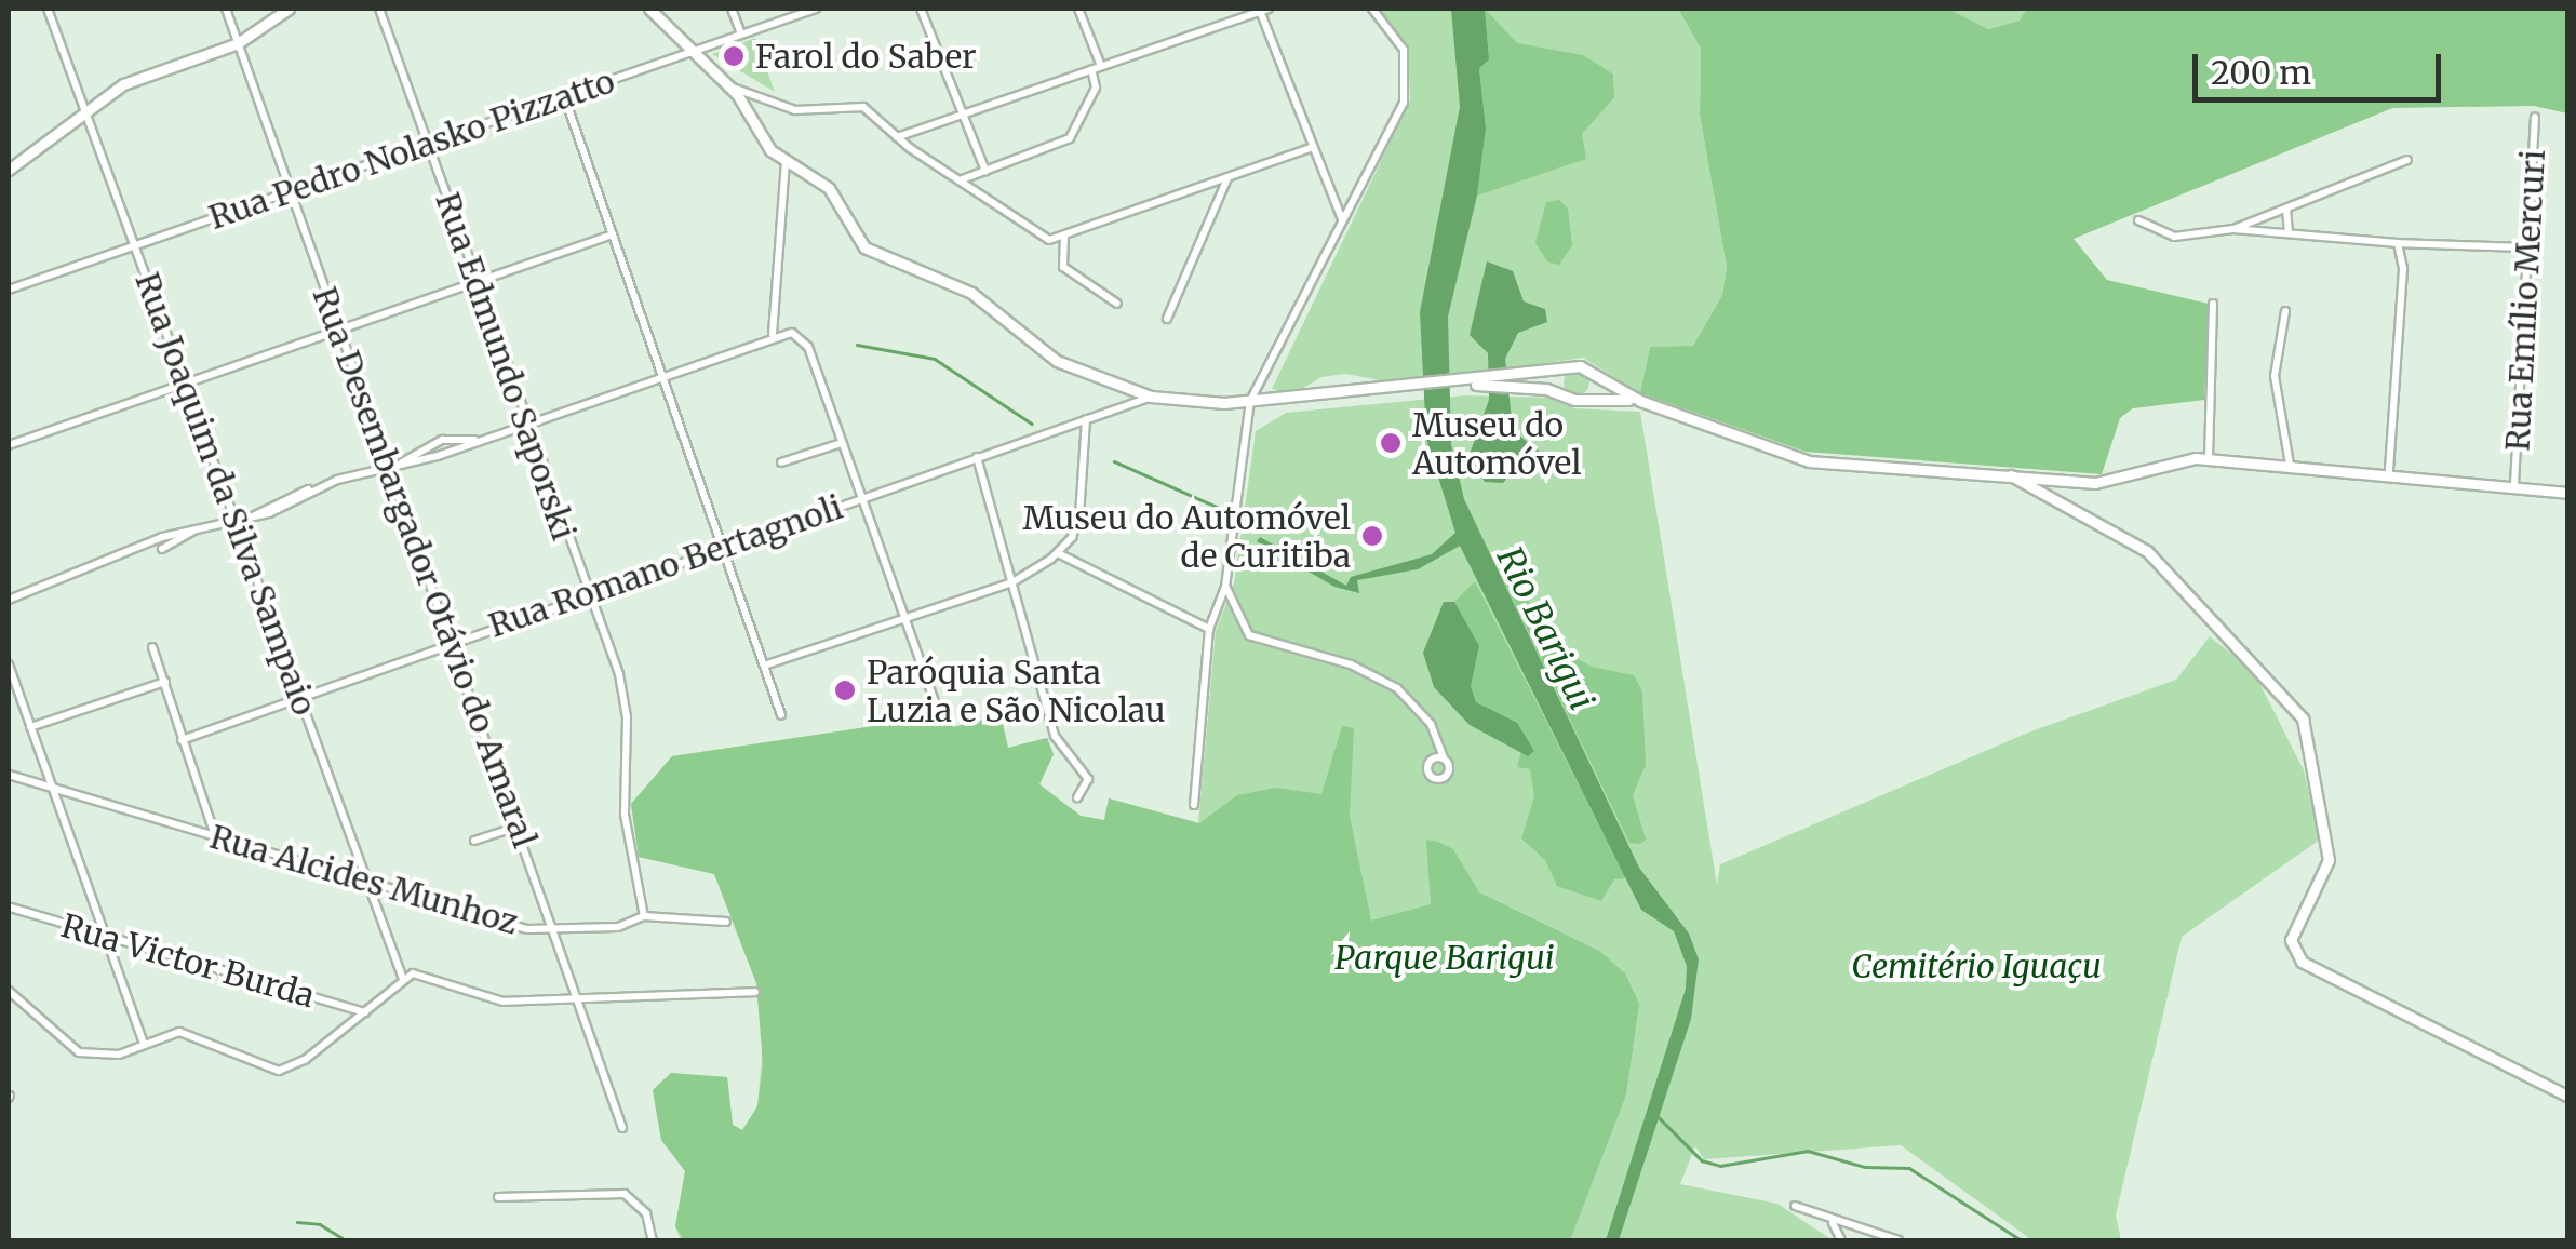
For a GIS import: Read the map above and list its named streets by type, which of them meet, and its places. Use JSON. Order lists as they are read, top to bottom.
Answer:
{
  "streets": {
    "street": [
      "Rua Pedro Nolasko Pizzatto",
      "Rua Emílio Mercuri",
      "Rua Edmundo Saporski",
      "Rua Joaquim da Silva Sampaio",
      "Rua Romano Bertagnoli",
      "Rua Desembargador Otávio do Amaral",
      "Rua Alcides Munhoz",
      "Rua Victor Burda"
    ]
  },
  "crossings": [
    ["Rua Pedro Nolasko Pizzatto", "Rua Edmundo Saporski"],
    ["Rua Pedro Nolasko Pizzatto", "Rua Joaquim da Silva Sampaio"],
    ["Rua Pedro Nolasko Pizzatto", "Rua Desembargador Otávio do Amaral"],
    ["Rua Edmundo Saporski", "Rua Romano Bertagnoli"],
    ["Rua Edmundo Saporski", "Rua Alcides Munhoz"],
    ["Rua Joaquim da Silva Sampaio", "Rua Romano Bertagnoli"],
    ["Rua Joaquim da Silva Sampaio", "Rua Alcides Munhoz"],
    ["Rua Romano Bertagnoli", "Rua Desembargador Otávio do Amaral"],
    ["Rua Desembargador Otávio do Amaral", "Rua Alcides Munhoz"]
  ],
  "water": ["Rio Barigui"],
  "parks": ["Parque Barigui", "Cemitério Iguaçu"],
  "places": [
    "Farol do Saber",
    "Museu do Automóvel",
    "Museu do Automóvel de Curitiba",
    "Paróquia Santa Luzia e São Nicolau"
  ],
  "scale_bar": "200 m"
}
